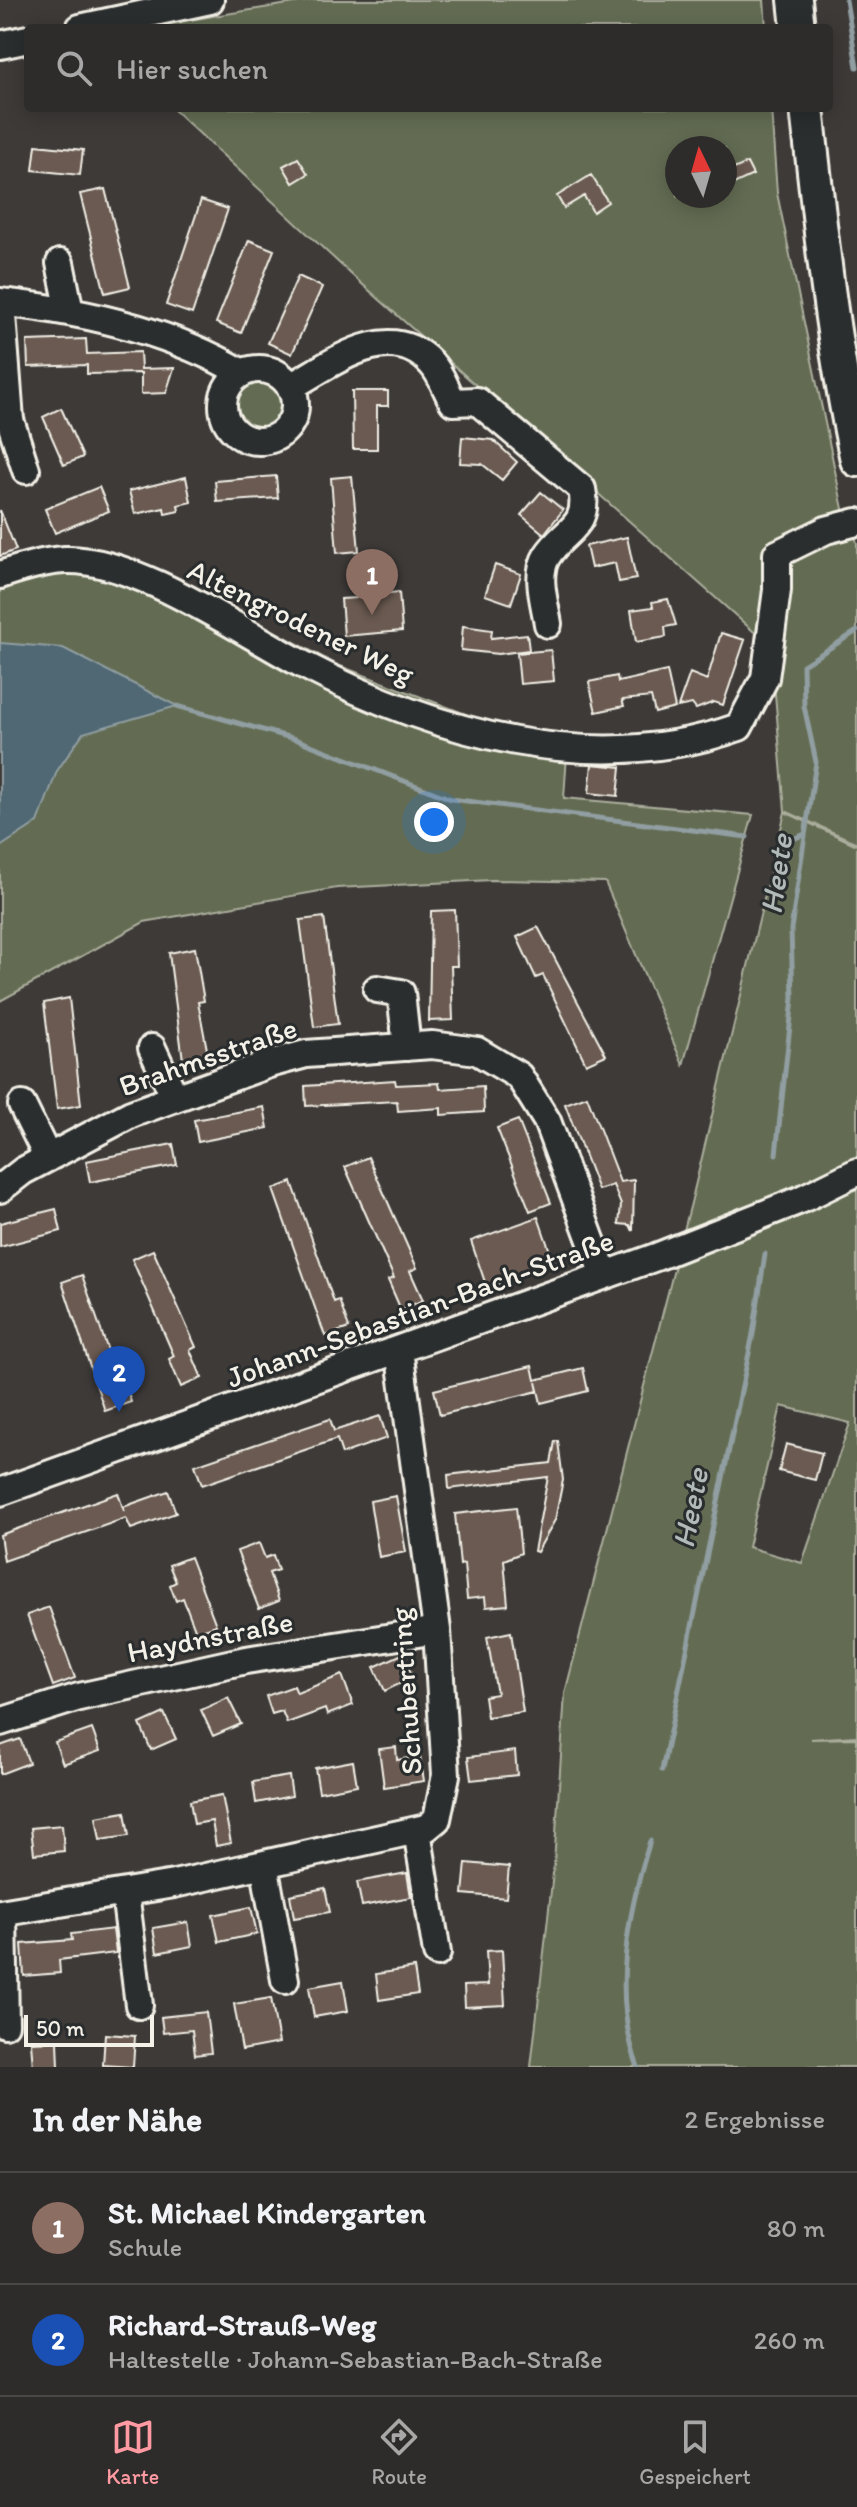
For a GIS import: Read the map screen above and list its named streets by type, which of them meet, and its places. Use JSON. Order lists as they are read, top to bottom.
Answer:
{
  "streets": {
    "street": [
      "Altengrodener Weg",
      "Brahmsstraße",
      "Johann-Sebastian-Bach-Straße",
      "Haydnstraße",
      "Schubertring"
    ]
  },
  "crossings": [
    ["Brahmsstraße", "Johann-Sebastian-Bach-Straße"],
    ["Johann-Sebastian-Bach-Straße", "Schubertring"],
    ["Haydnstraße", "Schubertring"]
  ],
  "water": ["Heete"],
  "scale_bar": "50 m",
  "north": "top",
  "page": {
    "search": "Hier suchen",
    "pins": ["1", "2"],
    "scale": "50 m",
    "heading": ["In der Nähe", "2 Ergebnisse"],
    "list": [
      {
        "mark": "1",
        "name": "St. Michael Kindergarten",
        "note": "Schule",
        "value": "80 m"
      },
      {
        "mark": "2",
        "name": "Richard-Strauß-Weg",
        "note": "Haltestelle · Johann-Sebastian-Bach-Straße",
        "value": "260 m"
      }
    ],
    "nav": ["Karte", "Route", "Gespeichert"]
  }
}
